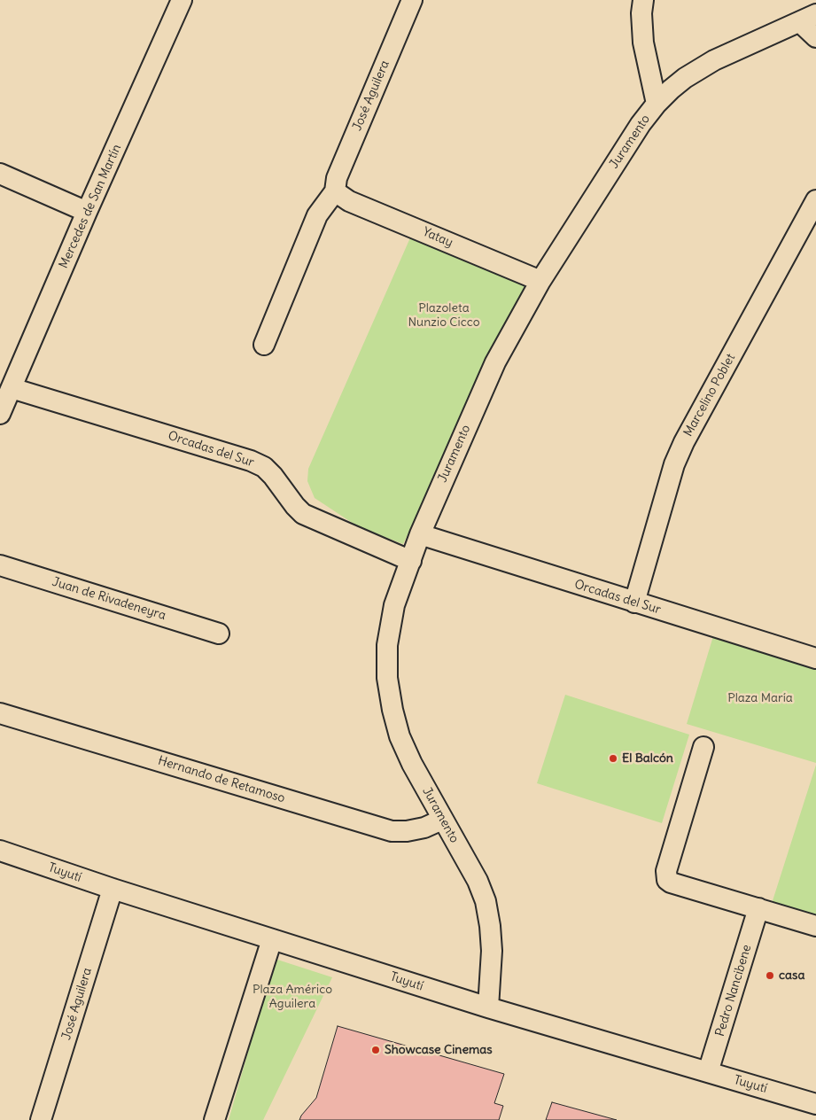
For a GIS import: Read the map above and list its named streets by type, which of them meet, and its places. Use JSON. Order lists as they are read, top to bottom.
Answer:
{
  "streets": {
    "street": [
      "José Aguilera",
      "Juramento",
      "Mercedes de San Martín",
      "Yatay",
      "Marcelino Poblet",
      "Orcadas del Sur",
      "Juan de Rivadeneyra",
      "Hernando de Retamoso",
      "Tuyutí",
      "Pedro Nancibene"
    ]
  },
  "crossings": [
    ["José Aguilera", "Yatay"],
    ["José Aguilera", "Tuyutí"],
    ["Juramento", "Yatay"],
    ["Juramento", "Orcadas del Sur"],
    ["Juramento", "Hernando de Retamoso"],
    ["Juramento", "Tuyutí"],
    ["Mercedes de San Martín", "Orcadas del Sur"],
    ["Marcelino Poblet", "Orcadas del Sur"],
    ["Tuyutí", "Pedro Nancibene"]
  ],
  "parks": ["Plazoleta Nunzio Cicco", "Plaza María", "Plaza Américo Aguilera"],
  "places": ["El Balcón", "casa", "Showcase Cinemas"]
}
